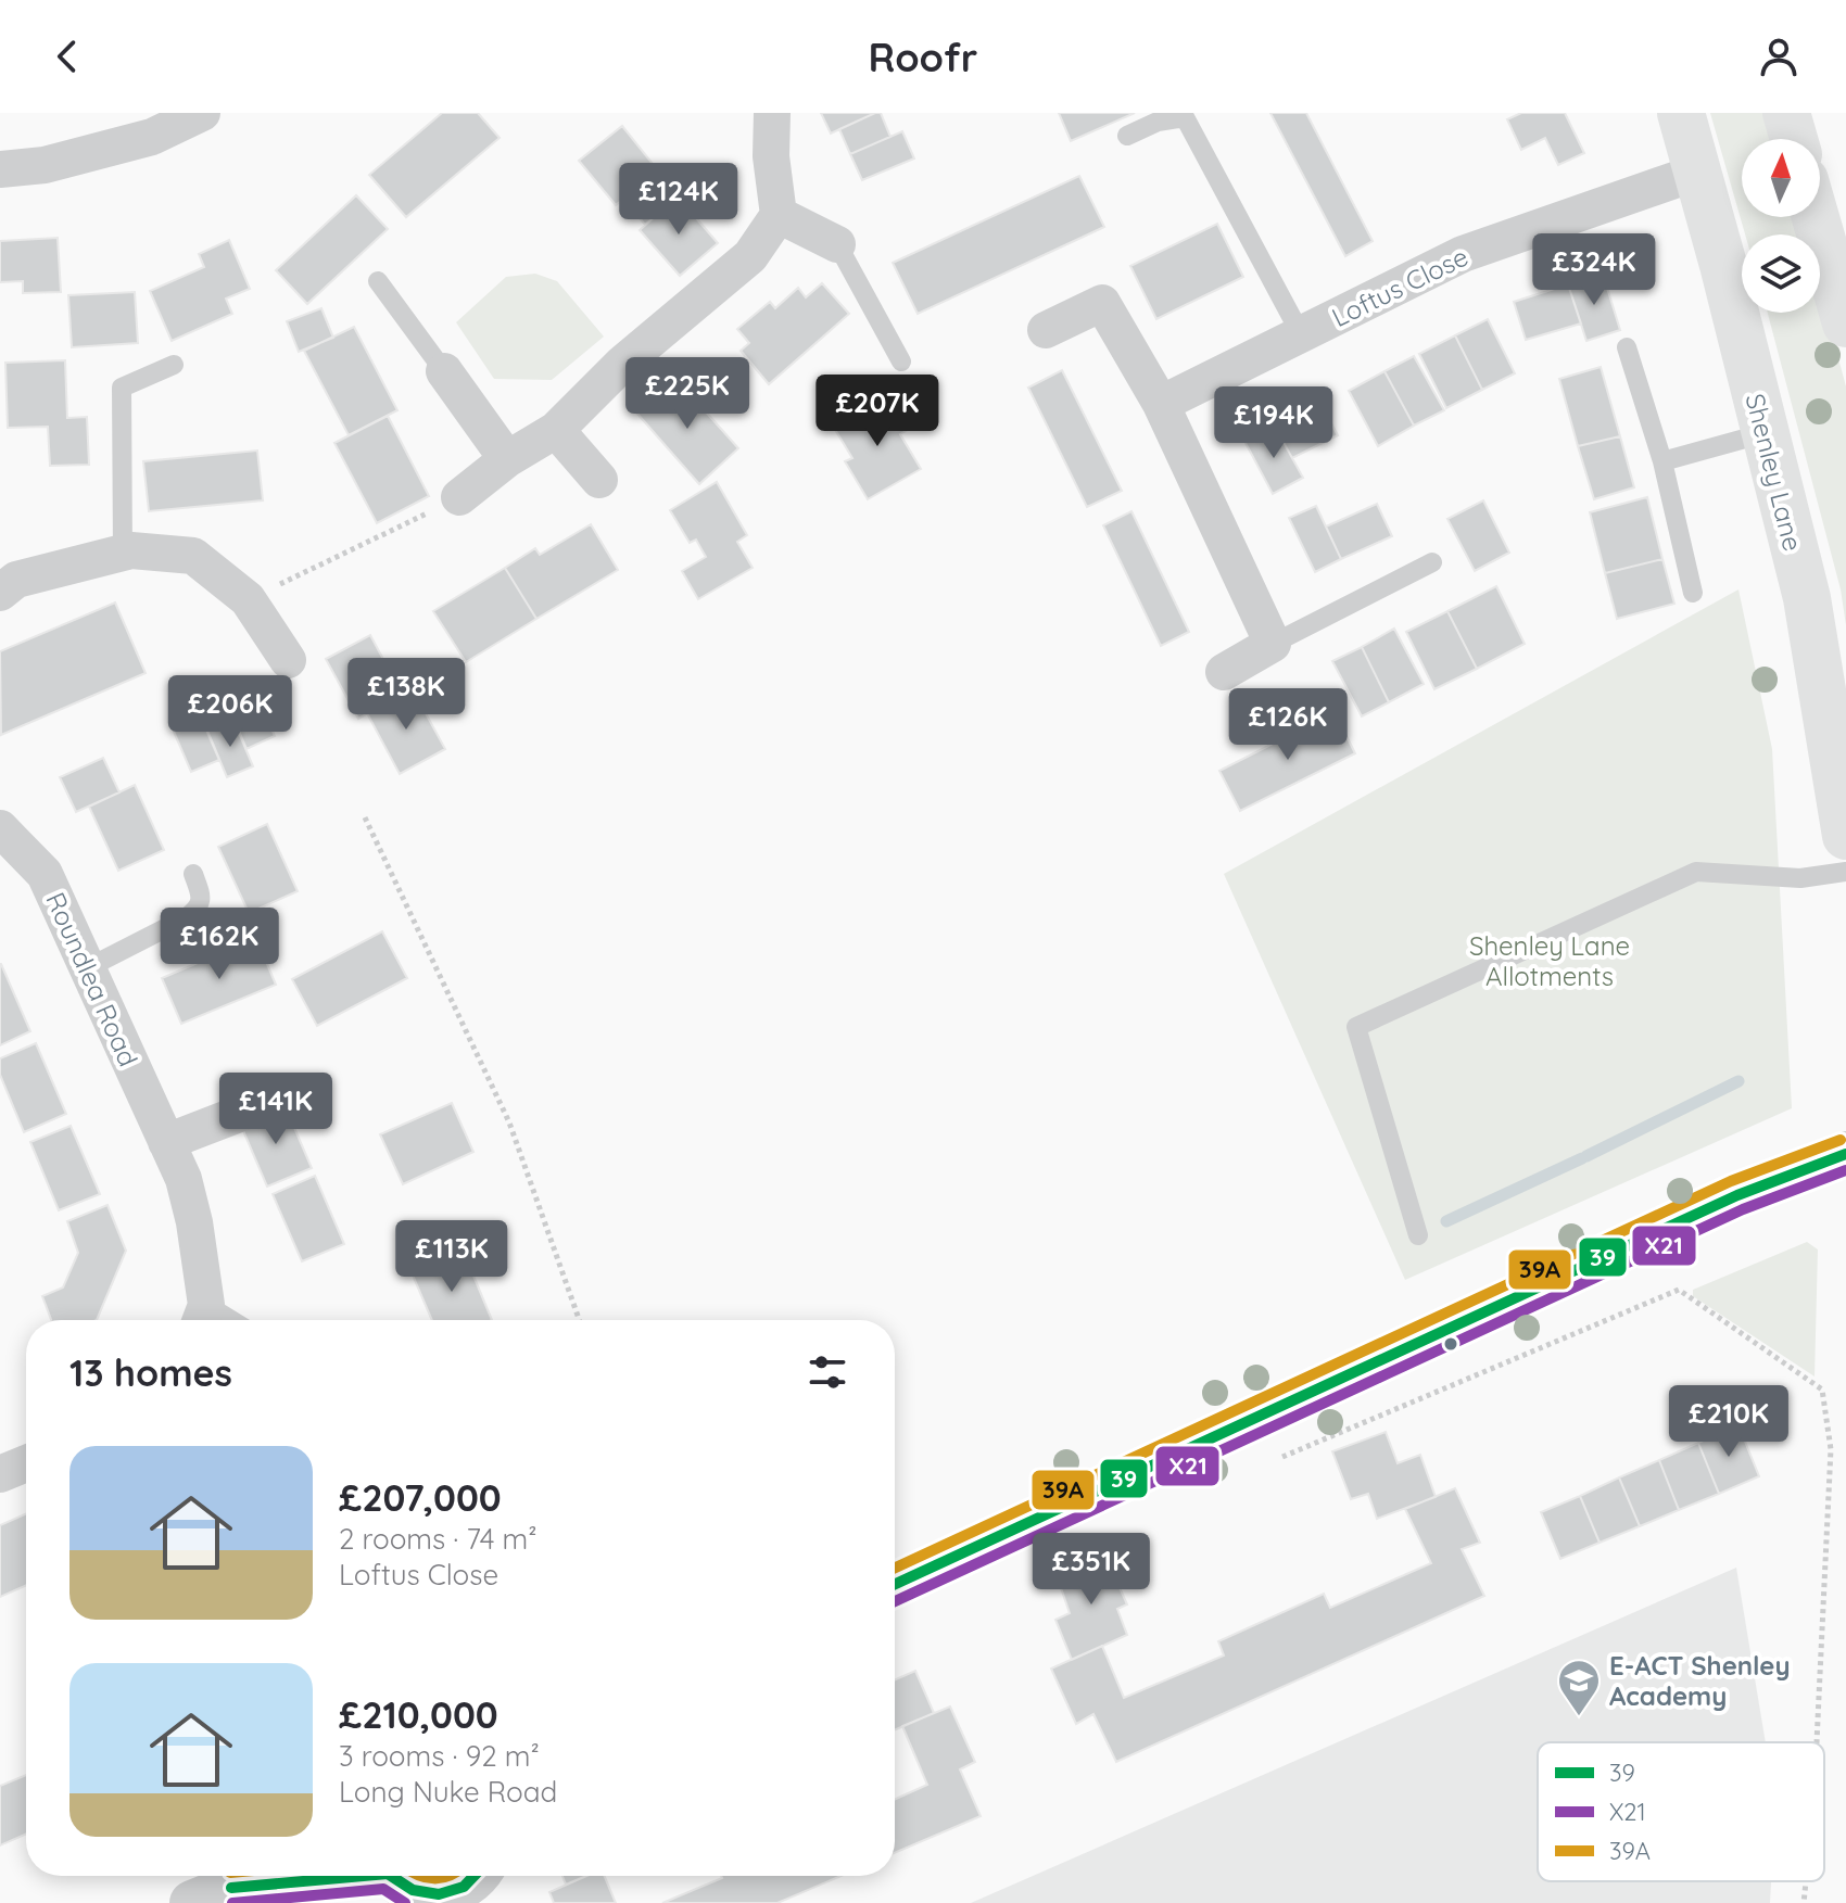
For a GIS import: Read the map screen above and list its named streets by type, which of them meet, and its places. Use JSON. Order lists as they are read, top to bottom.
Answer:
{
  "streets": {
    "main road": ["Shenley Lane"],
    "street": ["Loftus Close", "Roundlea Road"]
  },
  "crossings": [
    ["Loftus Close", "Shenley Lane"]
  ],
  "parks": ["Shenley Lane Allotments"],
  "places": {
    "school or university": ["E-ACT Shenley Academy"]
  },
  "lines": ["transit line 39A", "transit line 39", "transit line X21"],
  "legend": ["39", "X21", "39A"],
  "north": "top",
  "page": {
    "header": "Roofr",
    "price": [
      "£124K",
      "£324K",
      "£225K",
      "£207K",
      "£194K",
      "£138K",
      "£206K",
      "£126K",
      "£162K",
      "£141K",
      "£113K",
      "£210K",
      "£351K"
    ],
    "heading": "13 homes",
    "list": [
      {
        "name": "£207,000",
        "note": "2 rooms · 74 m² · Loftus Close"
      },
      {
        "name": "£210,000",
        "note": "3 rooms · 92 m² · Long Nuke Road"
      }
    ]
  }
}
